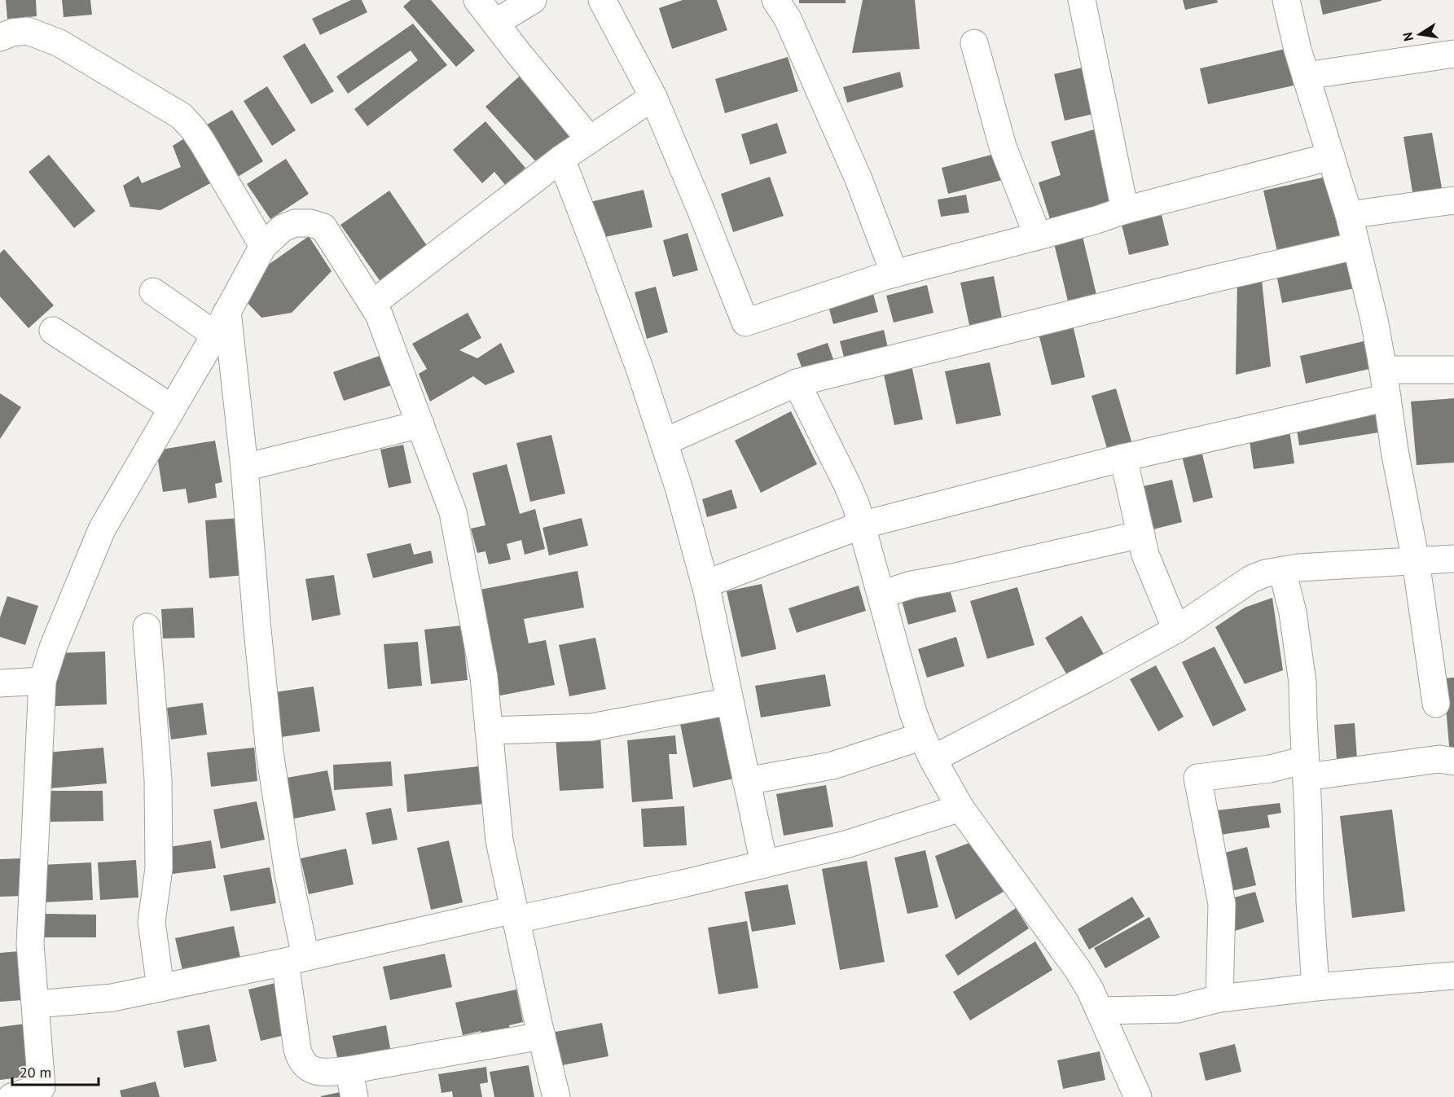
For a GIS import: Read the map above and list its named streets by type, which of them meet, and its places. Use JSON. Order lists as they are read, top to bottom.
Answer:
{
  "scale_bar": "20 m",
  "north": "left"
}
